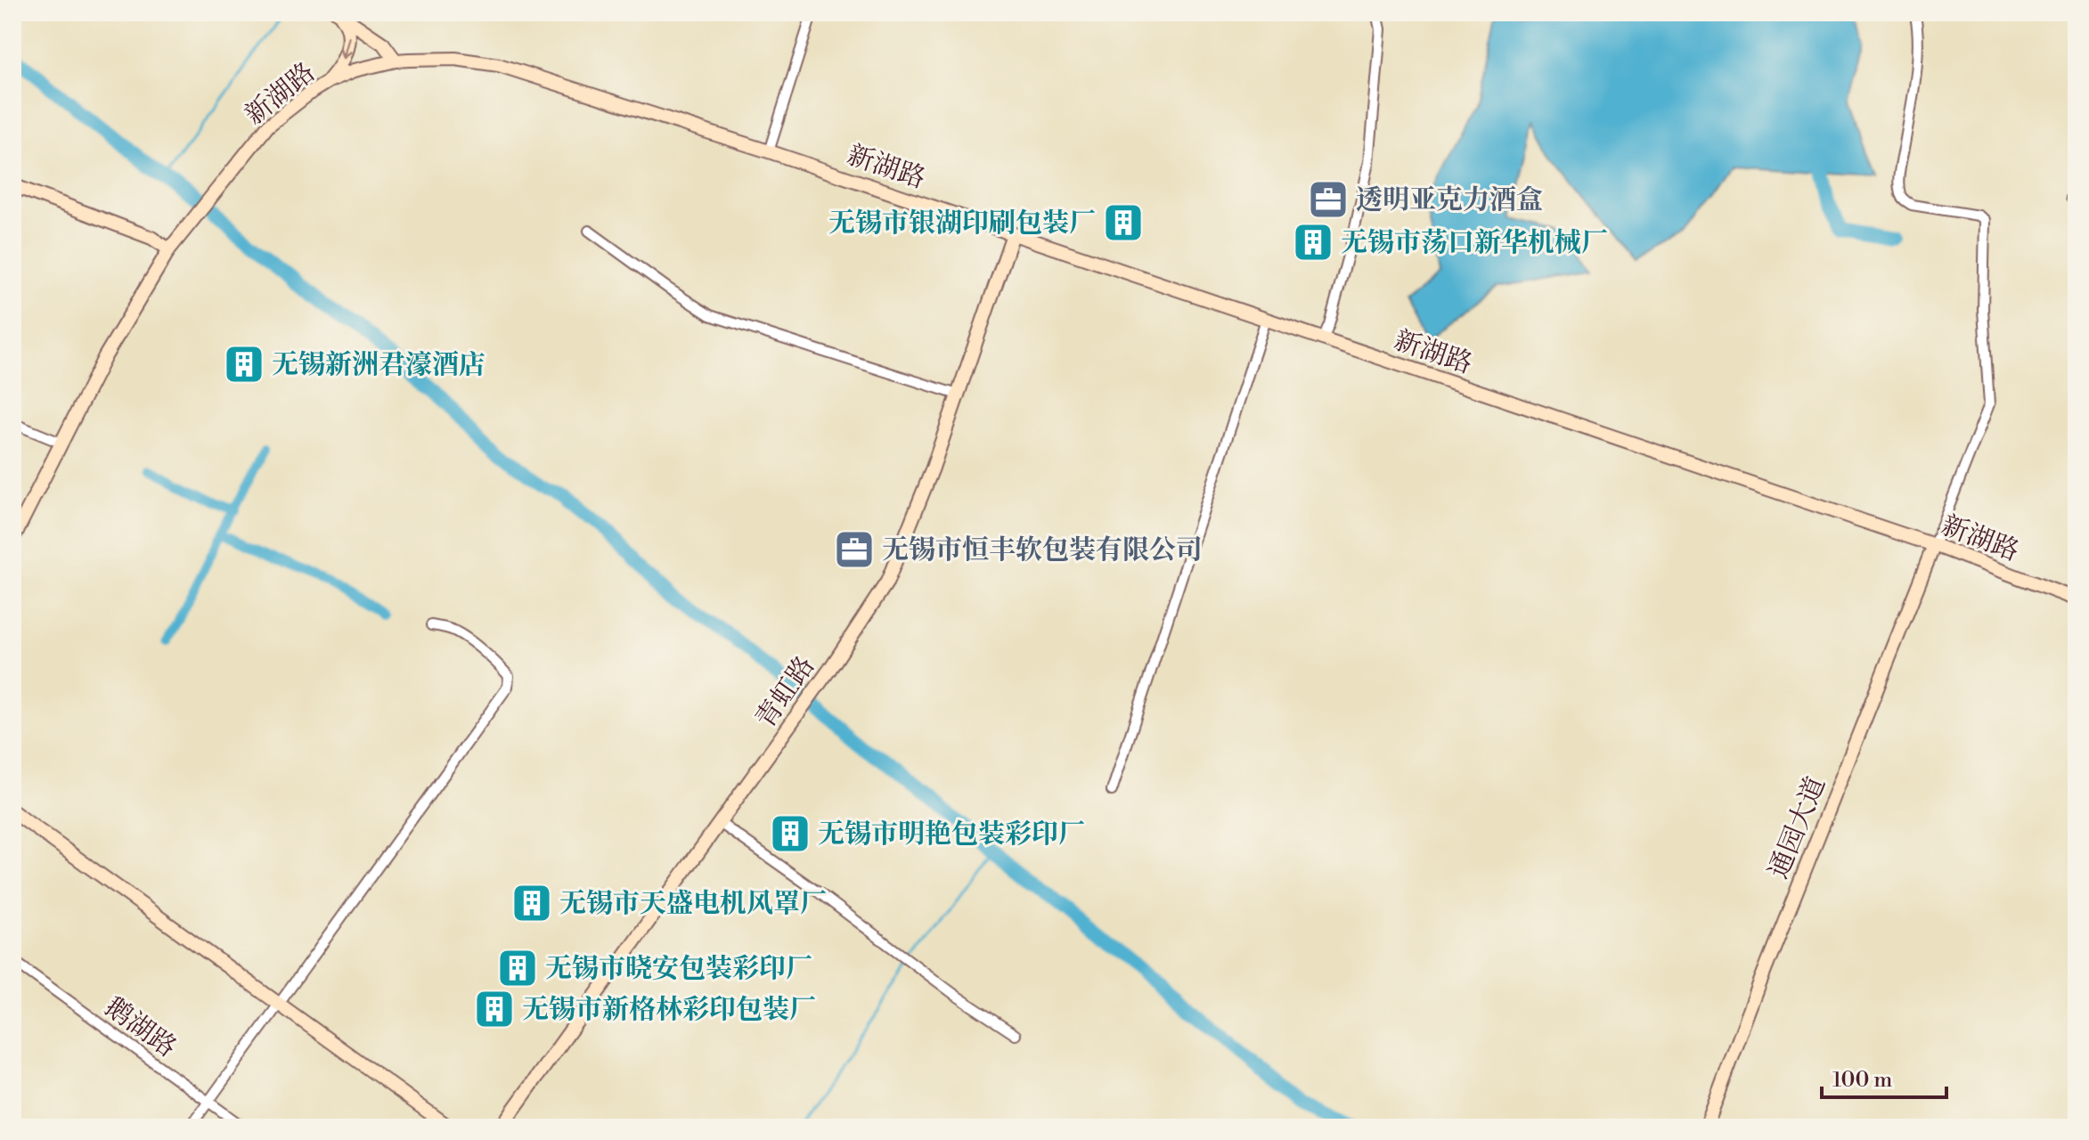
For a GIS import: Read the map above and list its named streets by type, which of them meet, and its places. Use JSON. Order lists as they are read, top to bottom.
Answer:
{
  "streets": {
    "street": [
      "新湖路",
      "青虹路",
      "通园大道",
      "鹅湖路"
    ]
  },
  "crossings": [
    ["新湖路", "青虹路"],
    ["新湖路", "通园大道"]
  ],
  "places": {
    "office": ["透明亚克力酒盒", "无锡市恒丰软包装有限公司"],
    "building": [
      "无锡市银湖印刷包装厂",
      "无锡市荡口新华机械厂",
      "无锡新洲君濠酒店",
      "无锡市明艳包装彩印厂",
      "无锡市天盛电机风罩厂",
      "无锡市晓安包装彩印厂",
      "无锡市新格林彩印包装厂"
    ]
  },
  "scale_bar": "100 m"
}
